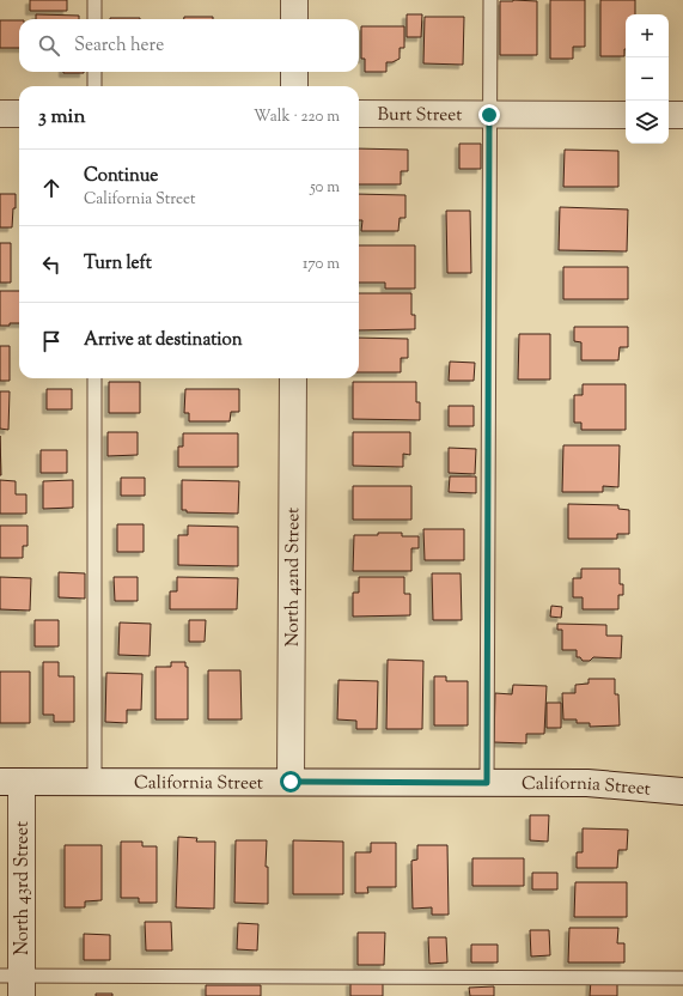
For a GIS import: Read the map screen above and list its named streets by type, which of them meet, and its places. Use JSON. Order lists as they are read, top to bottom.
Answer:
{
  "streets": {
    "street": [
      "Burt Street",
      "North 42nd Street",
      "California Street",
      "North 43rd Street"
    ]
  },
  "crossings": [
    ["North 42nd Street", "California Street"],
    ["California Street", "North 43rd Street"]
  ],
  "page": {
    "map_buttons": ["+", "−"],
    "search": "Search here",
    "heading": ["3 min", "Walk · 220 m"],
    "list": [
      ["Continue", "California Street", "50 m"],
      ["Turn left", "170 m"],
      "Arrive at destination"
    ]
  }
}
